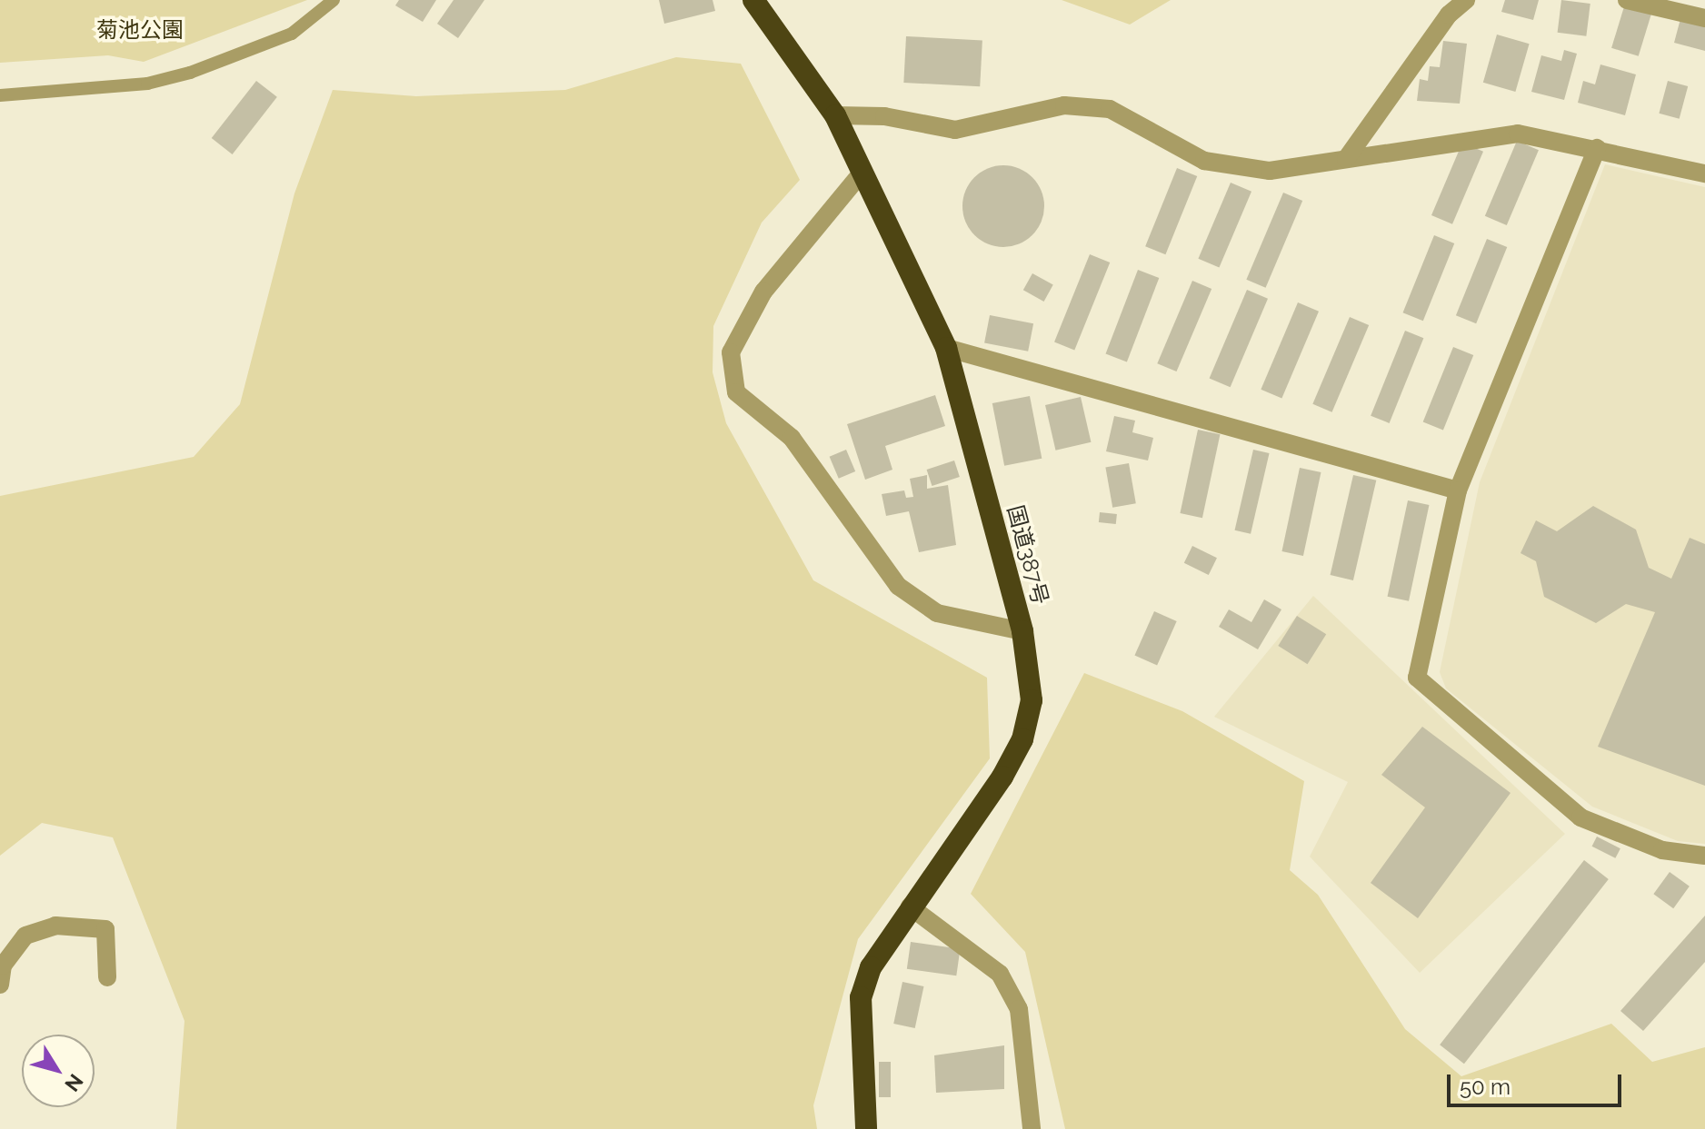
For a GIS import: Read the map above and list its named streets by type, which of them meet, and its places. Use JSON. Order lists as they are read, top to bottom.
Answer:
{
  "streets": {
    "highway": ["国道387号"]
  },
  "parks": ["菊池公園"],
  "scale_bar": "50 m",
  "north": "bottom right"
}
